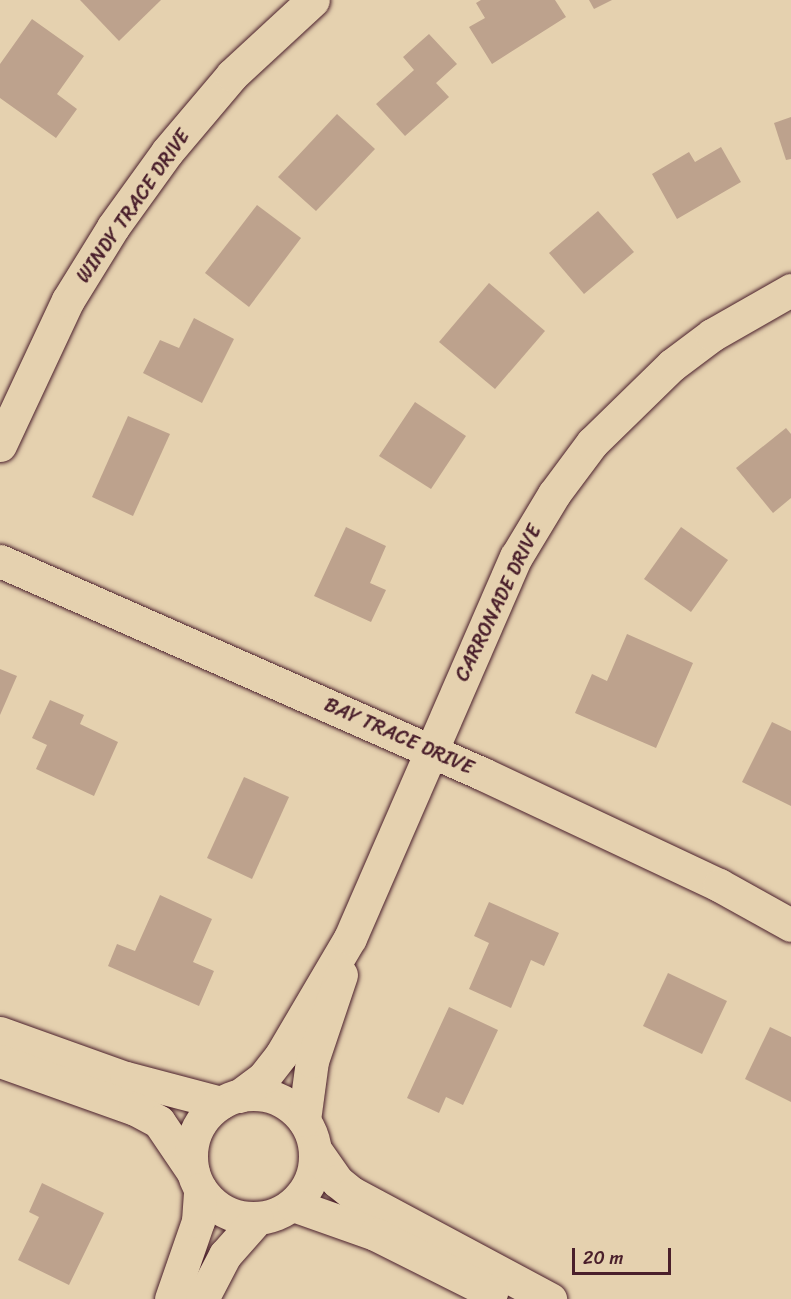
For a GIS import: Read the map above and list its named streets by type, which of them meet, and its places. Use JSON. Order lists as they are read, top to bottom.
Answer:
{
  "streets": {
    "street": ["WINDY TRACE DRIVE", "CARRONADE DRIVE", "BAY TRACE DRIVE"]
  },
  "crossings": [
    ["CARRONADE DRIVE", "BAY TRACE DRIVE"]
  ],
  "scale_bar": "20 m"
}
